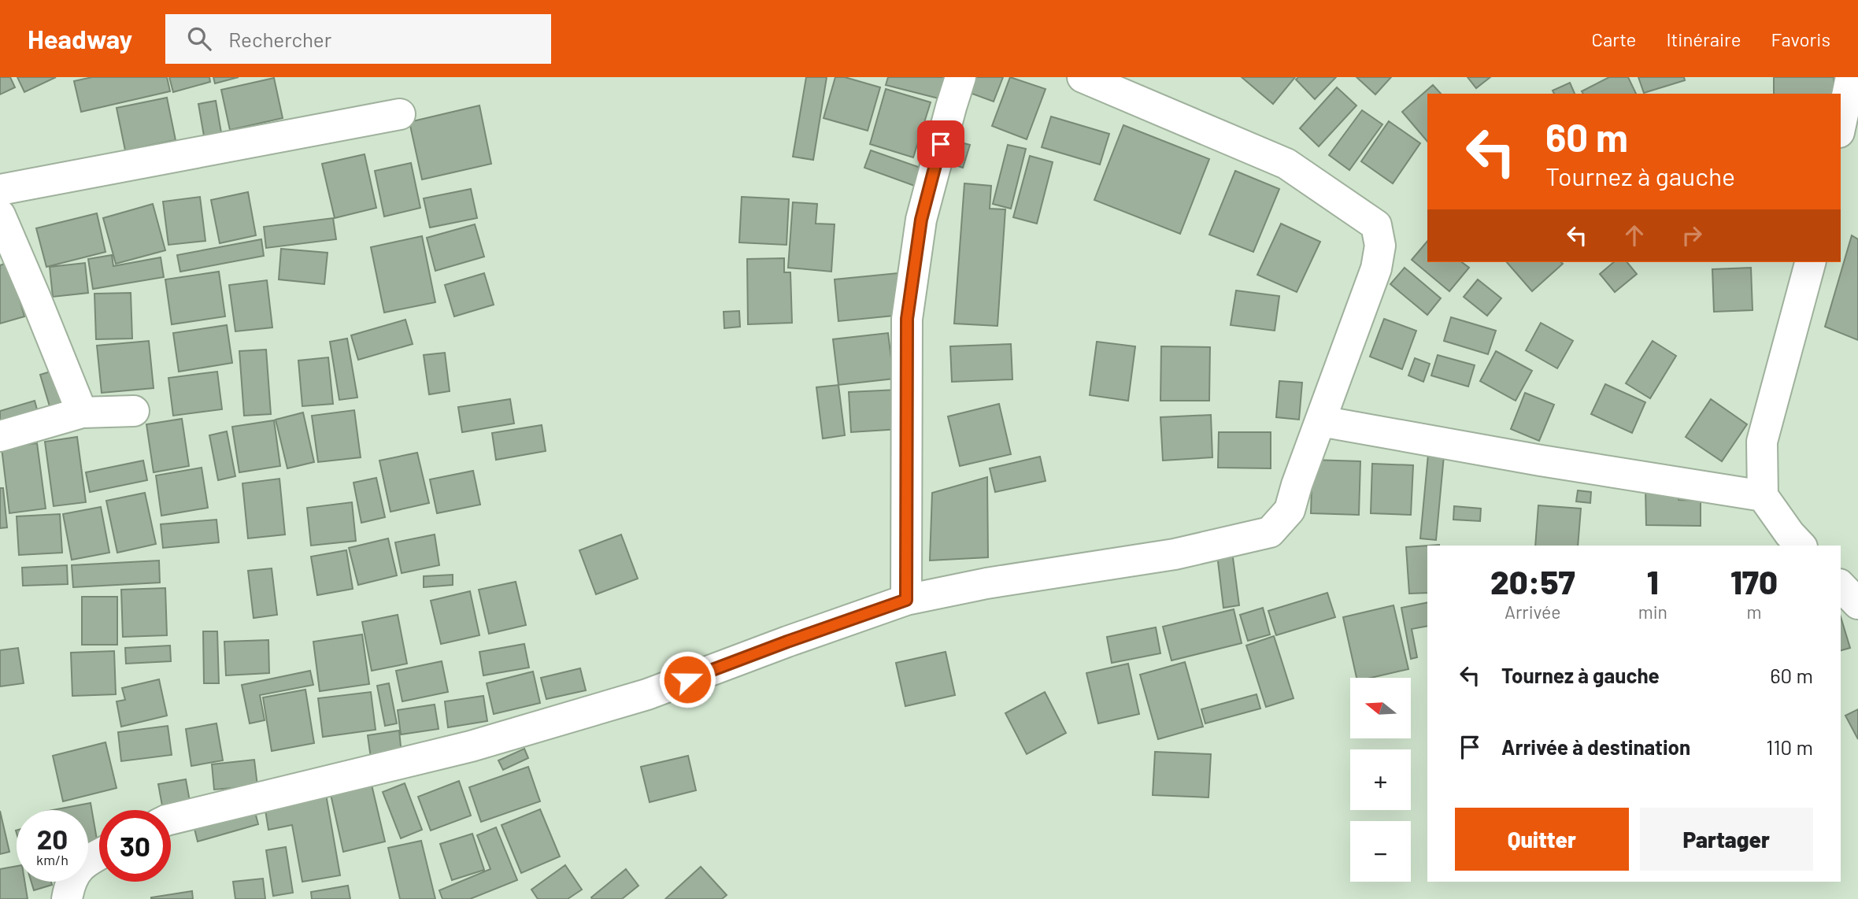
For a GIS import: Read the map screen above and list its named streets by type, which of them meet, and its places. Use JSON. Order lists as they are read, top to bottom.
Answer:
{
  "north": "left",
  "page": {
    "header": "Headway",
    "search": "Rechercher",
    "nav": ["Carte", "Itinéraire", "Favoris"],
    "turn": ["60 m", "Tournez à gauche"],
    "eta": [
      "20:57",
      "Arrivée",
      "1",
      "min",
      "170",
      "m"
    ],
    "list": [
      {
        "name": "Tournez à gauche",
        "value": "60 m"
      },
      {
        "name": "Arrivée à destination",
        "value": "110 m"
      }
    ],
    "map_buttons": ["+", "−"],
    "buttons": ["Quitter", "Partager"],
    "speed": "20 km/h",
    "limit": "30"
  }
}
